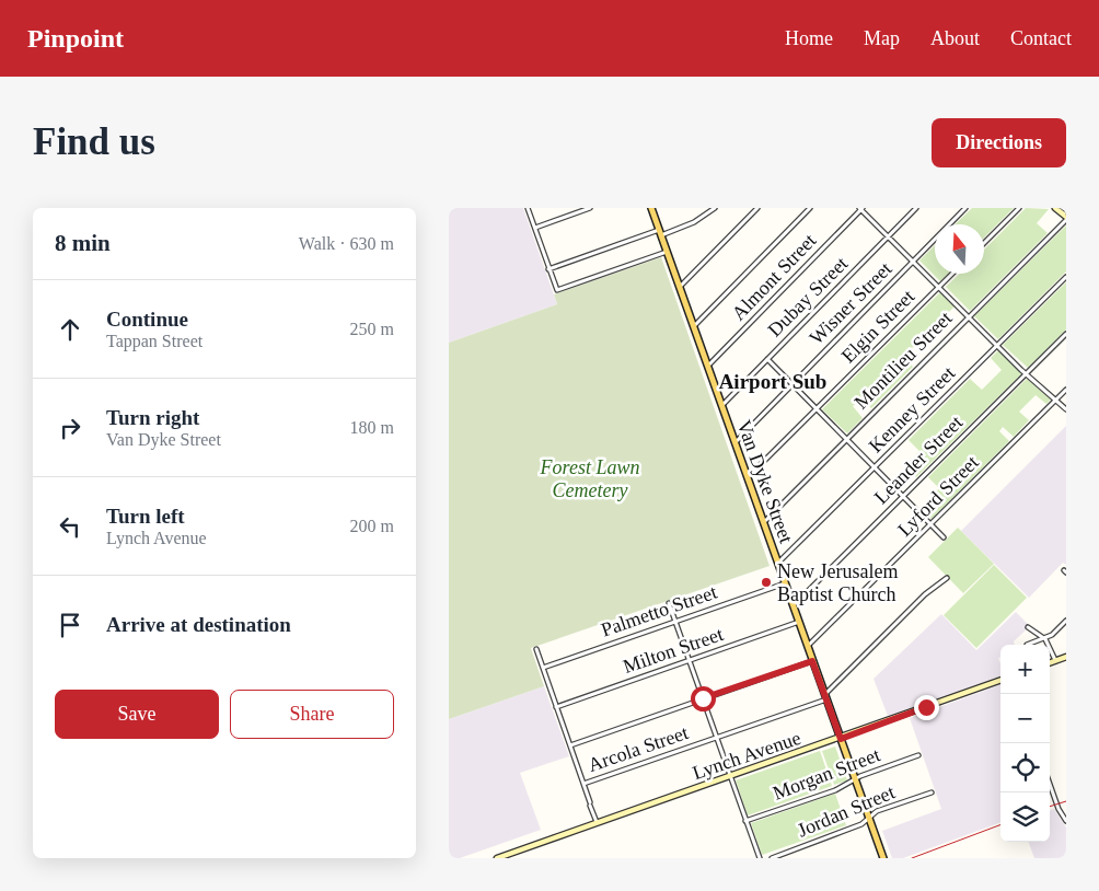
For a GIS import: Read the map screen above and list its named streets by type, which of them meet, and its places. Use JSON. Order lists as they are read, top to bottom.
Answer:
{
  "streets": {
    "main road": ["Van Dyke Street"],
    "street": [
      "Almont Street",
      "Dubay Street",
      "Wisner Street",
      "Elgin Street",
      "Montilieu Street",
      "Kenney Street",
      "Leander Street",
      "Lyford Street",
      "Palmetto Street",
      "Milton Street",
      "Arcola Street",
      "Lynch Avenue",
      "Morgan Street",
      "Jordan Street"
    ]
  },
  "crossings": [
    ["Almont Street", "Van Dyke Street"],
    ["Dubay Street", "Van Dyke Street"],
    ["Wisner Street", "Van Dyke Street"],
    ["Elgin Street", "Van Dyke Street"],
    ["Montilieu Street", "Van Dyke Street"],
    ["Kenney Street", "Van Dyke Street"],
    ["Leander Street", "Van Dyke Street"],
    ["Van Dyke Street", "Lyford Street"],
    ["Van Dyke Street", "Palmetto Street"],
    ["Van Dyke Street", "Milton Street"],
    ["Van Dyke Street", "Arcola Street"],
    ["Van Dyke Street", "Lynch Avenue"],
    ["Van Dyke Street", "Morgan Street"],
    ["Van Dyke Street", "Jordan Street"]
  ],
  "districts": ["Airport Sub"],
  "parks": ["Forest Lawn Cemetery"],
  "places": ["New Jerusalem Baptist Church"],
  "north": "top",
  "page": {
    "header": "Pinpoint",
    "nav": [
      "Home",
      "Map",
      "About",
      "Contact"
    ],
    "buttons": [
      "Directions",
      ["Save", "Share"]
    ],
    "title": "Find us",
    "heading": ["8 min", "Walk · 630 m"],
    "list": [
      ["Continue", "Tappan Street", "250 m"],
      ["Turn right", "Van Dyke Street", "180 m"],
      ["Turn left", "Lynch Avenue", "200 m"],
      "Arrive at destination"
    ],
    "map_buttons": ["+", "−"]
  }
}
